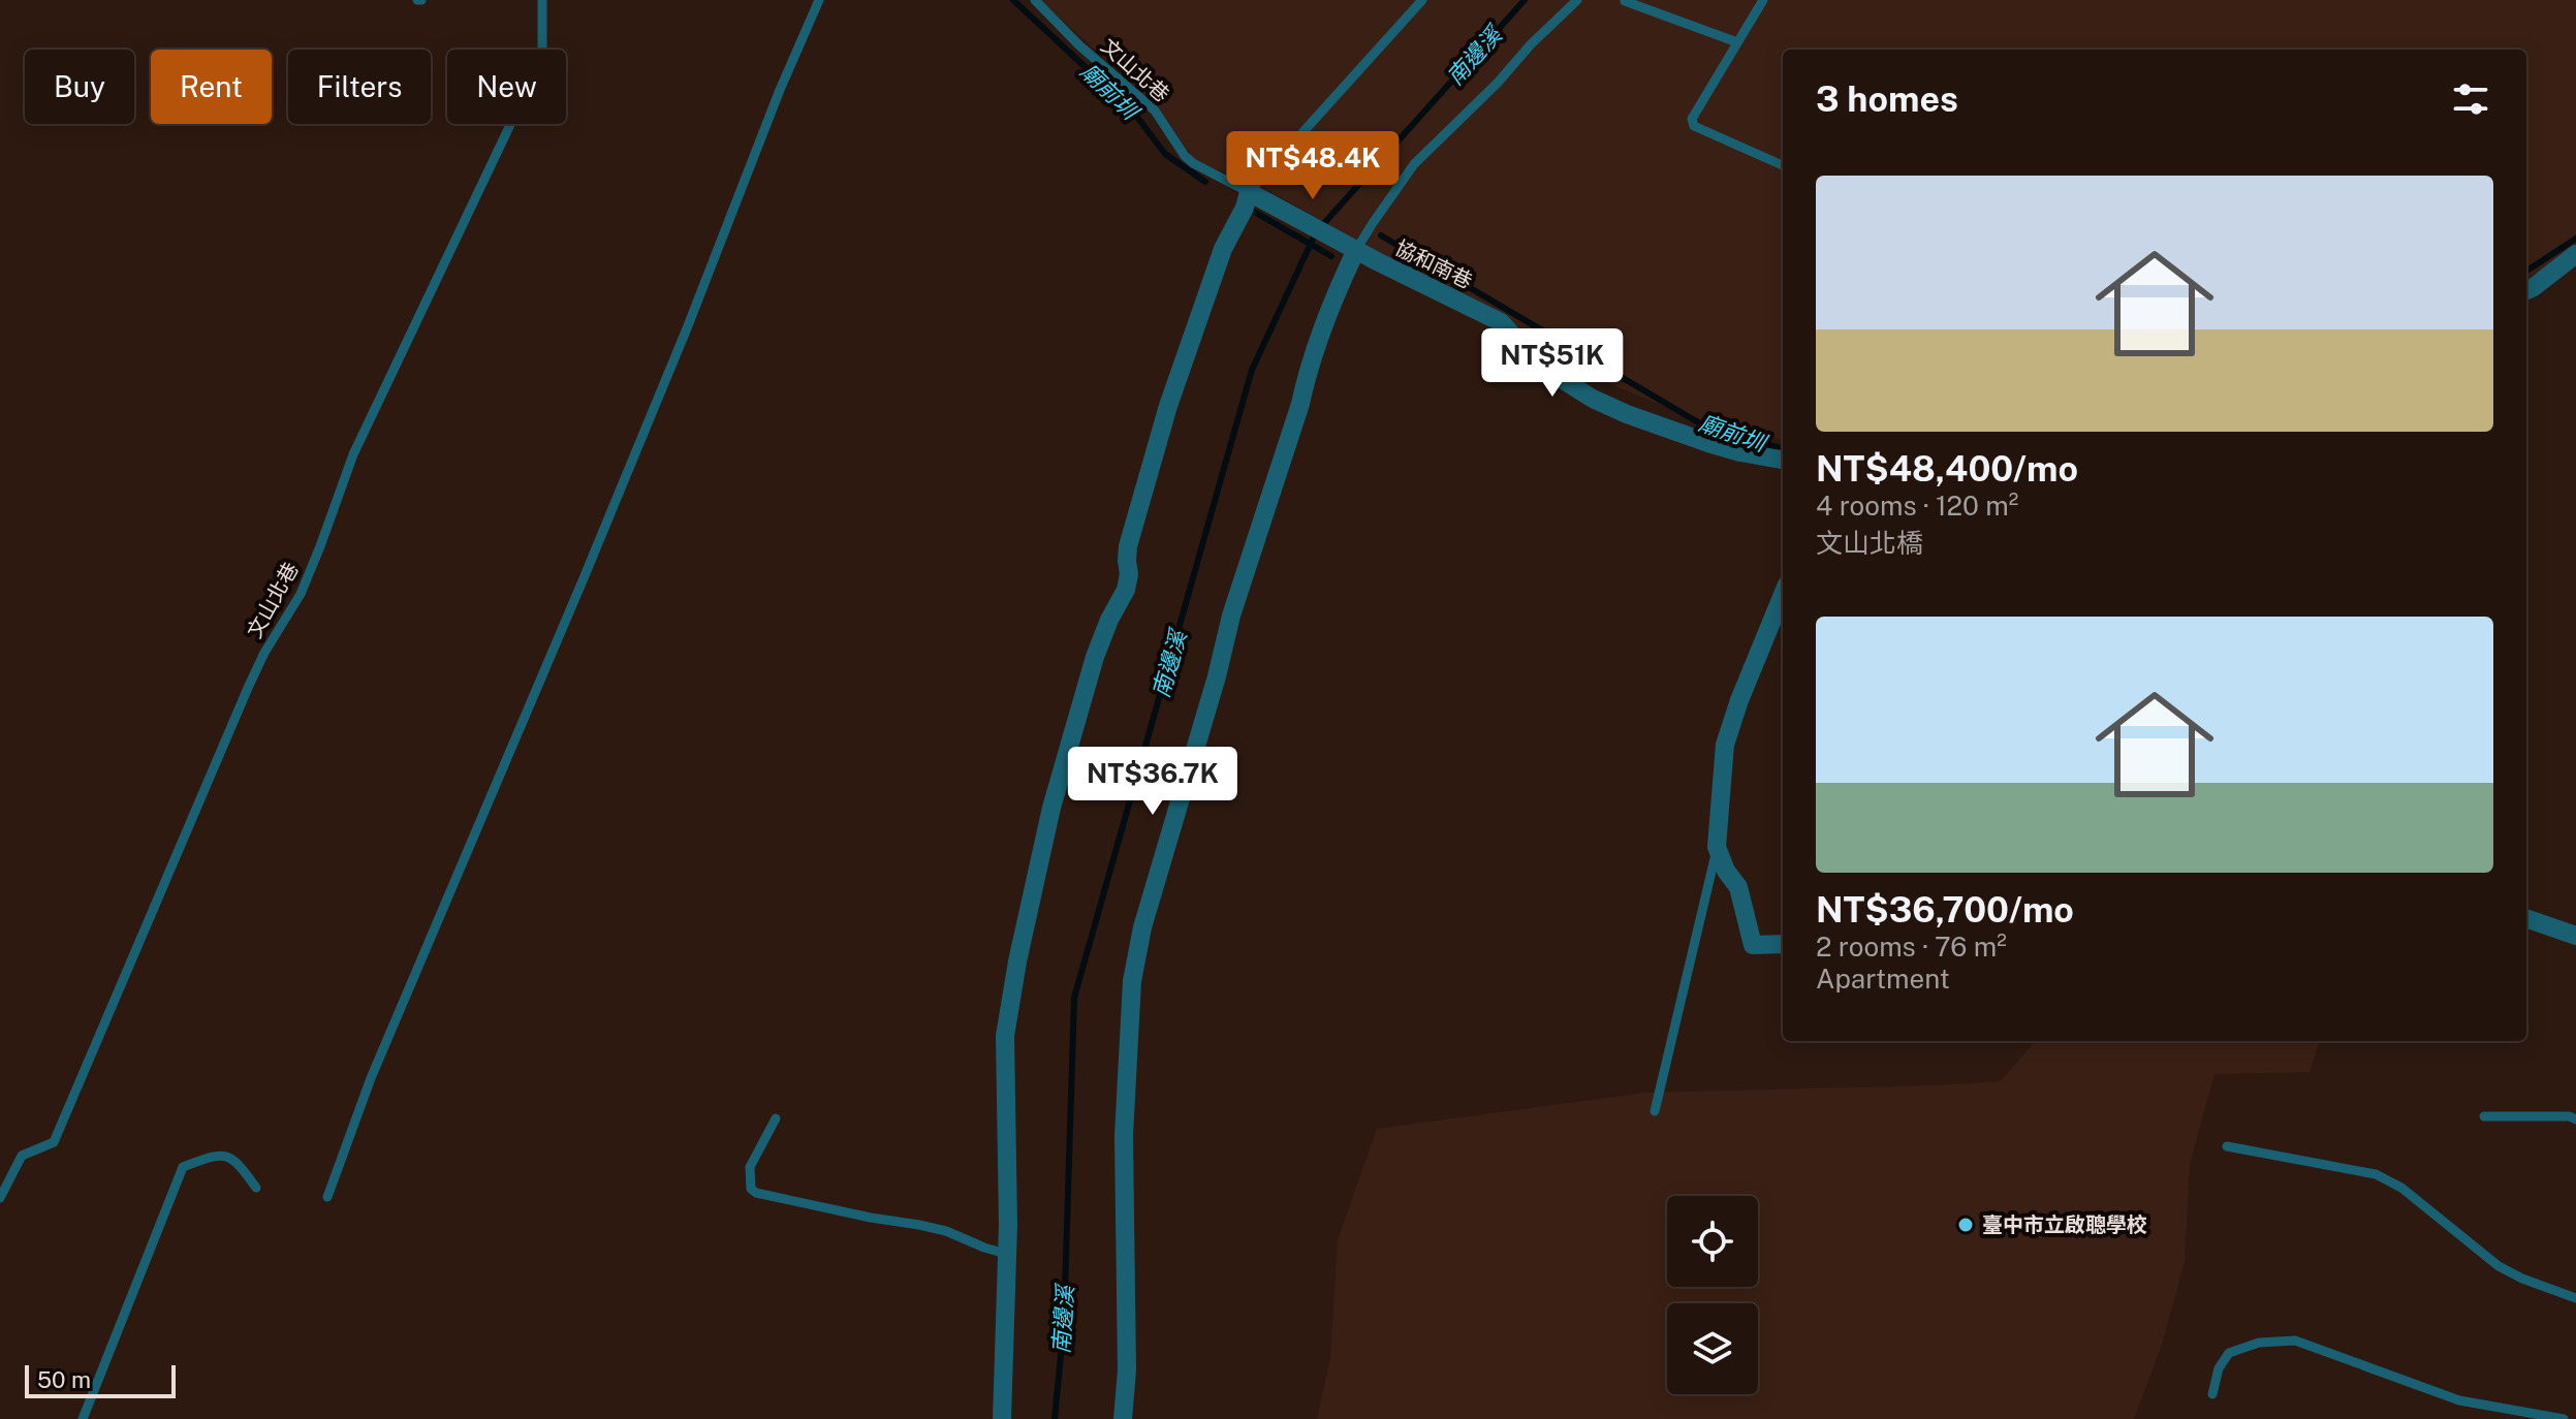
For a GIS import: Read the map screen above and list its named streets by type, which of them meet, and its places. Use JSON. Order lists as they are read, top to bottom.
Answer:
{
  "streets": {
    "street": ["協和南巷"],
    "lane": ["文山北巷"]
  },
  "crossings": [
    ["文山北巷", "協和南巷"]
  ],
  "water": ["南邊溪", "廟前圳"],
  "places": ["臺中市立啟聰學校"],
  "scale_bar": "50 m",
  "page": {
    "chip": [
      "Buy",
      "Rent",
      "Filters",
      "New"
    ],
    "heading": "3 homes",
    "price": ["NT$48.4K", "NT$51K", "NT$36.7K"],
    "list": [
      {
        "name": "NT$48,400/mo",
        "note": "4 rooms · 120 m² · 文山北橋"
      },
      {
        "name": "NT$36,700/mo",
        "note": "2 rooms · 76 m² · Apartment"
      }
    ],
    "scale": "50 m"
  }
}
